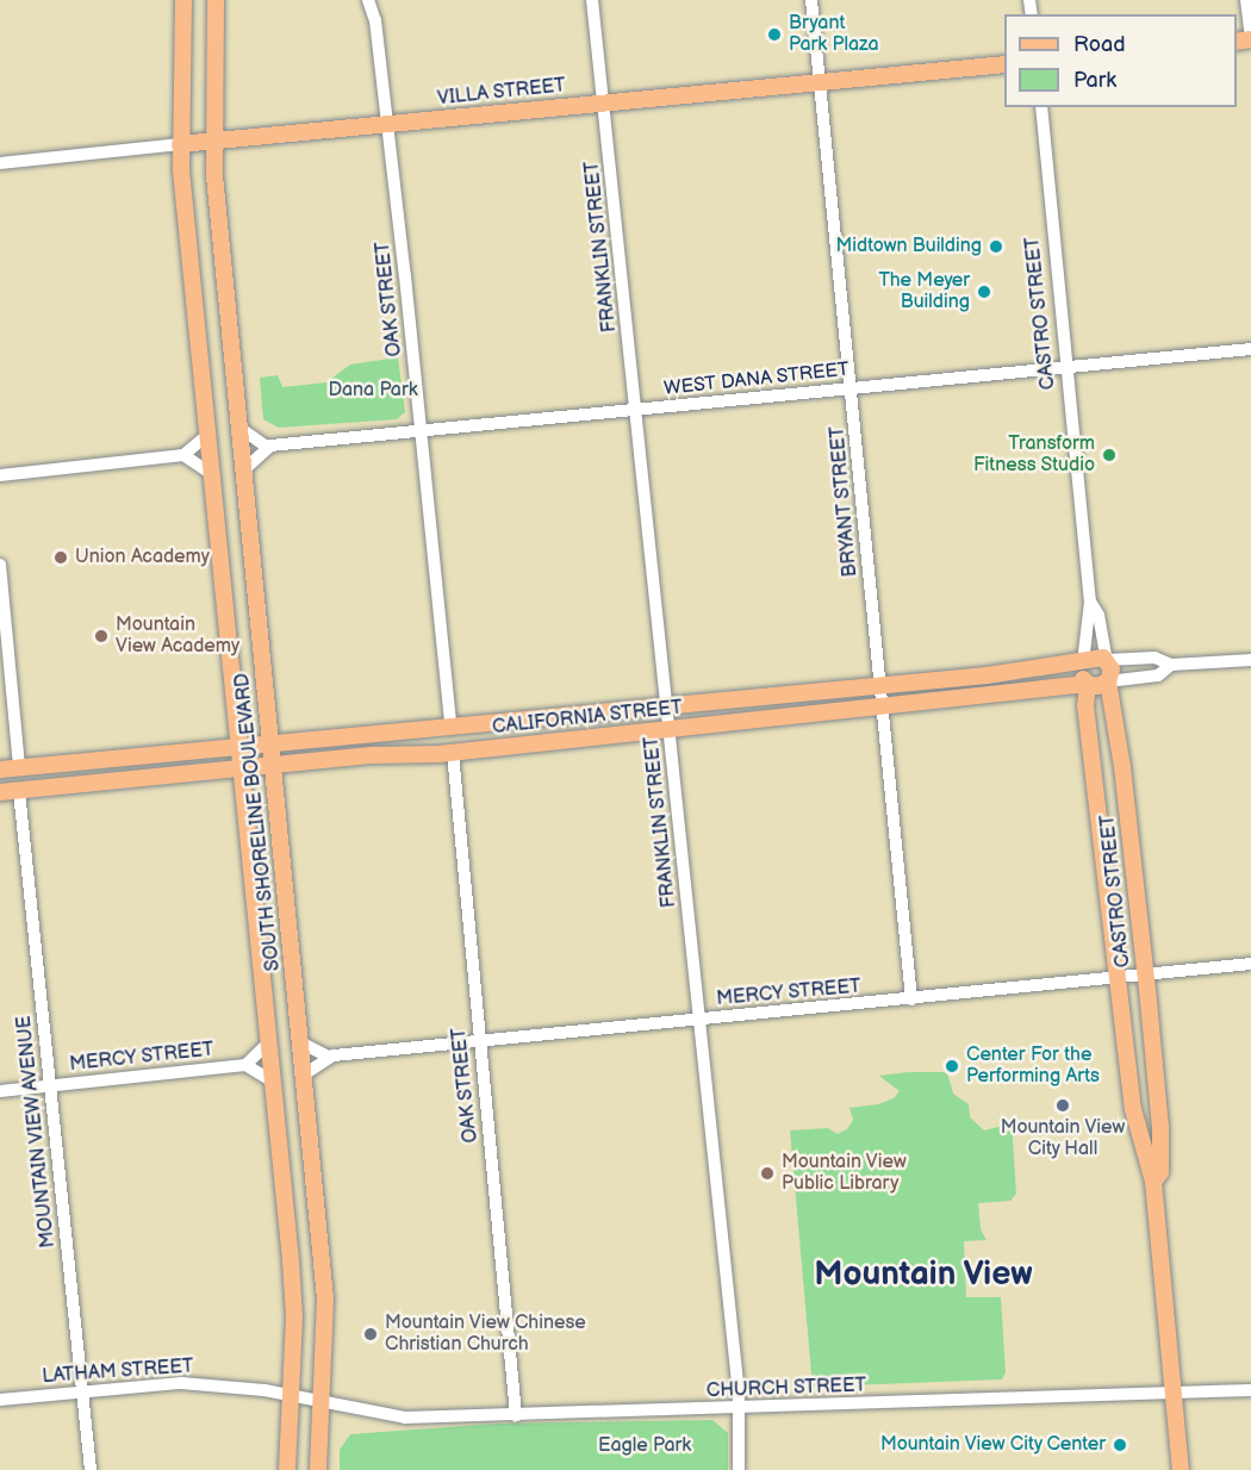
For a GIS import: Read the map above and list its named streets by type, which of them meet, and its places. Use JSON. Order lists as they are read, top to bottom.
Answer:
{
  "streets": {
    "main road": [
      "VILLA STREET",
      "CASTRO STREET",
      "CALIFORNIA STREET",
      "SOUTH SHORELINE BOULEVARD"
    ],
    "street": [
      "FRANKLIN STREET",
      "OAK STREET",
      "WEST DANA STREET",
      "BRYANT STREET",
      "MERCY STREET",
      "MOUNTAIN VIEW AVENUE",
      "LATHAM STREET",
      "CHURCH STREET"
    ]
  },
  "crossings": [
    ["VILLA STREET", "FRANKLIN STREET"],
    ["VILLA STREET", "OAK STREET"],
    ["VILLA STREET", "BRYANT STREET"],
    ["VILLA STREET", "SOUTH SHORELINE BOULEVARD"],
    ["FRANKLIN STREET", "WEST DANA STREET"],
    ["FRANKLIN STREET", "CALIFORNIA STREET"],
    ["FRANKLIN STREET", "MERCY STREET"],
    ["FRANKLIN STREET", "CHURCH STREET"],
    ["OAK STREET", "WEST DANA STREET"],
    ["OAK STREET", "CALIFORNIA STREET"],
    ["OAK STREET", "MERCY STREET"],
    ["OAK STREET", "CHURCH STREET"],
    ["CASTRO STREET", "WEST DANA STREET"],
    ["CASTRO STREET", "CALIFORNIA STREET"],
    ["CASTRO STREET", "MERCY STREET"],
    ["CASTRO STREET", "CHURCH STREET"],
    ["WEST DANA STREET", "BRYANT STREET"],
    ["BRYANT STREET", "CALIFORNIA STREET"],
    ["BRYANT STREET", "MERCY STREET"],
    ["CALIFORNIA STREET", "SOUTH SHORELINE BOULEVARD"],
    ["CALIFORNIA STREET", "MOUNTAIN VIEW AVENUE"],
    ["SOUTH SHORELINE BOULEVARD", "MERCY STREET"],
    ["SOUTH SHORELINE BOULEVARD", "LATHAM STREET"],
    ["SOUTH SHORELINE BOULEVARD", "CHURCH STREET"],
    ["MERCY STREET", "MOUNTAIN VIEW AVENUE"],
    ["MOUNTAIN VIEW AVENUE", "LATHAM STREET"],
    ["LATHAM STREET", "CHURCH STREET"]
  ],
  "districts": ["Mountain View"],
  "parks": ["Dana Park", "Eagle Park"],
  "places": [
    "Bryant Park Plaza",
    "Midtown Building",
    "The Meyer Building",
    "Transform Fitness Studio",
    "Union Academy",
    "Mountain View Academy",
    "Center For the Performing Arts",
    "Mountain View City Hall",
    "Mountain View Public Library",
    "Mountain View Chinese Christian Church",
    "Mountain View City Center"
  ],
  "legend": ["Road", "Park"]
}
